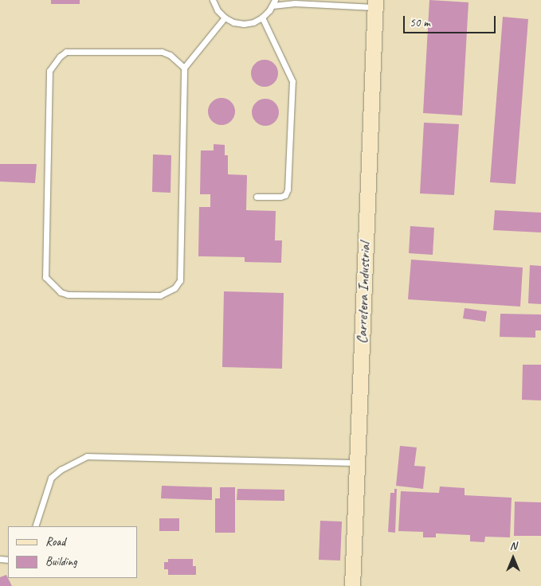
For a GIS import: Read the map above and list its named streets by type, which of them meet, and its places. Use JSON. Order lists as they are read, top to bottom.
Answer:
{
  "streets": {
    "main road": ["Carretera Industrial"]
  },
  "legend": ["Road", "Building"],
  "scale_bar": "50 m",
  "north": "top"
}
